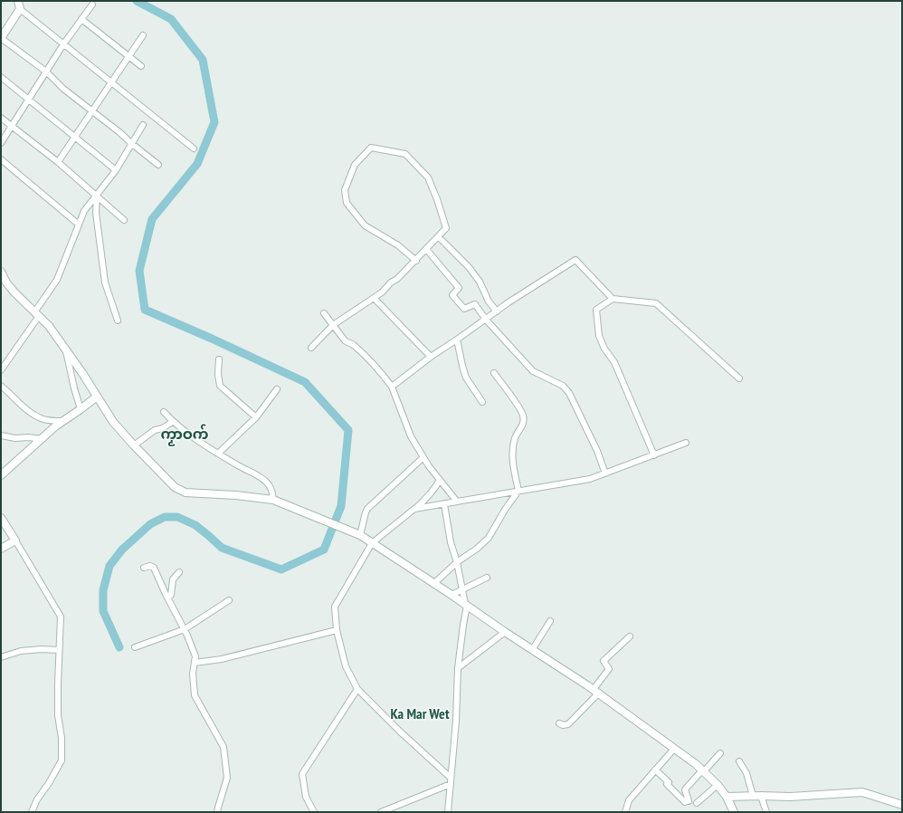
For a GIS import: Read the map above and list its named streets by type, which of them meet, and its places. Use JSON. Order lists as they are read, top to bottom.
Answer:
{
  "districts": ["ကၟာဝက်", "Ka Mar Wet"]
}
